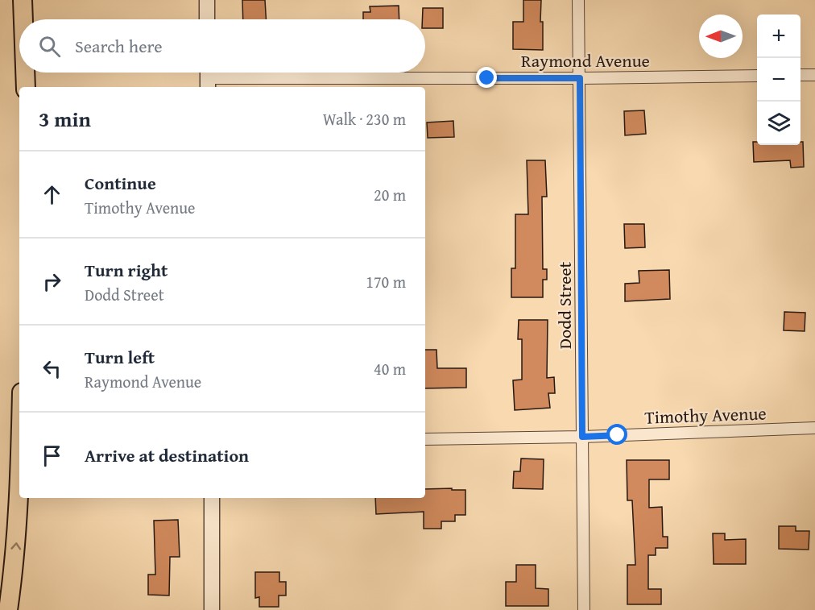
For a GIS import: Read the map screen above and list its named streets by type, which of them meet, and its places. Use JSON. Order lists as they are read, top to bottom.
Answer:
{
  "streets": {
    "street": ["Raymond Avenue", "Dodd Street", "Timothy Avenue"]
  },
  "crossings": [
    ["Raymond Avenue", "Dodd Street"],
    ["Dodd Street", "Timothy Avenue"]
  ],
  "north": "left",
  "page": {
    "map_buttons": ["+", "−"],
    "search": "Search here",
    "heading": ["3 min", "Walk · 230 m"],
    "list": [
      ["Continue", "Timothy Avenue", "20 m"],
      ["Turn right", "Dodd Street", "170 m"],
      ["Turn left", "Raymond Avenue", "40 m"],
      "Arrive at destination"
    ]
  }
}
